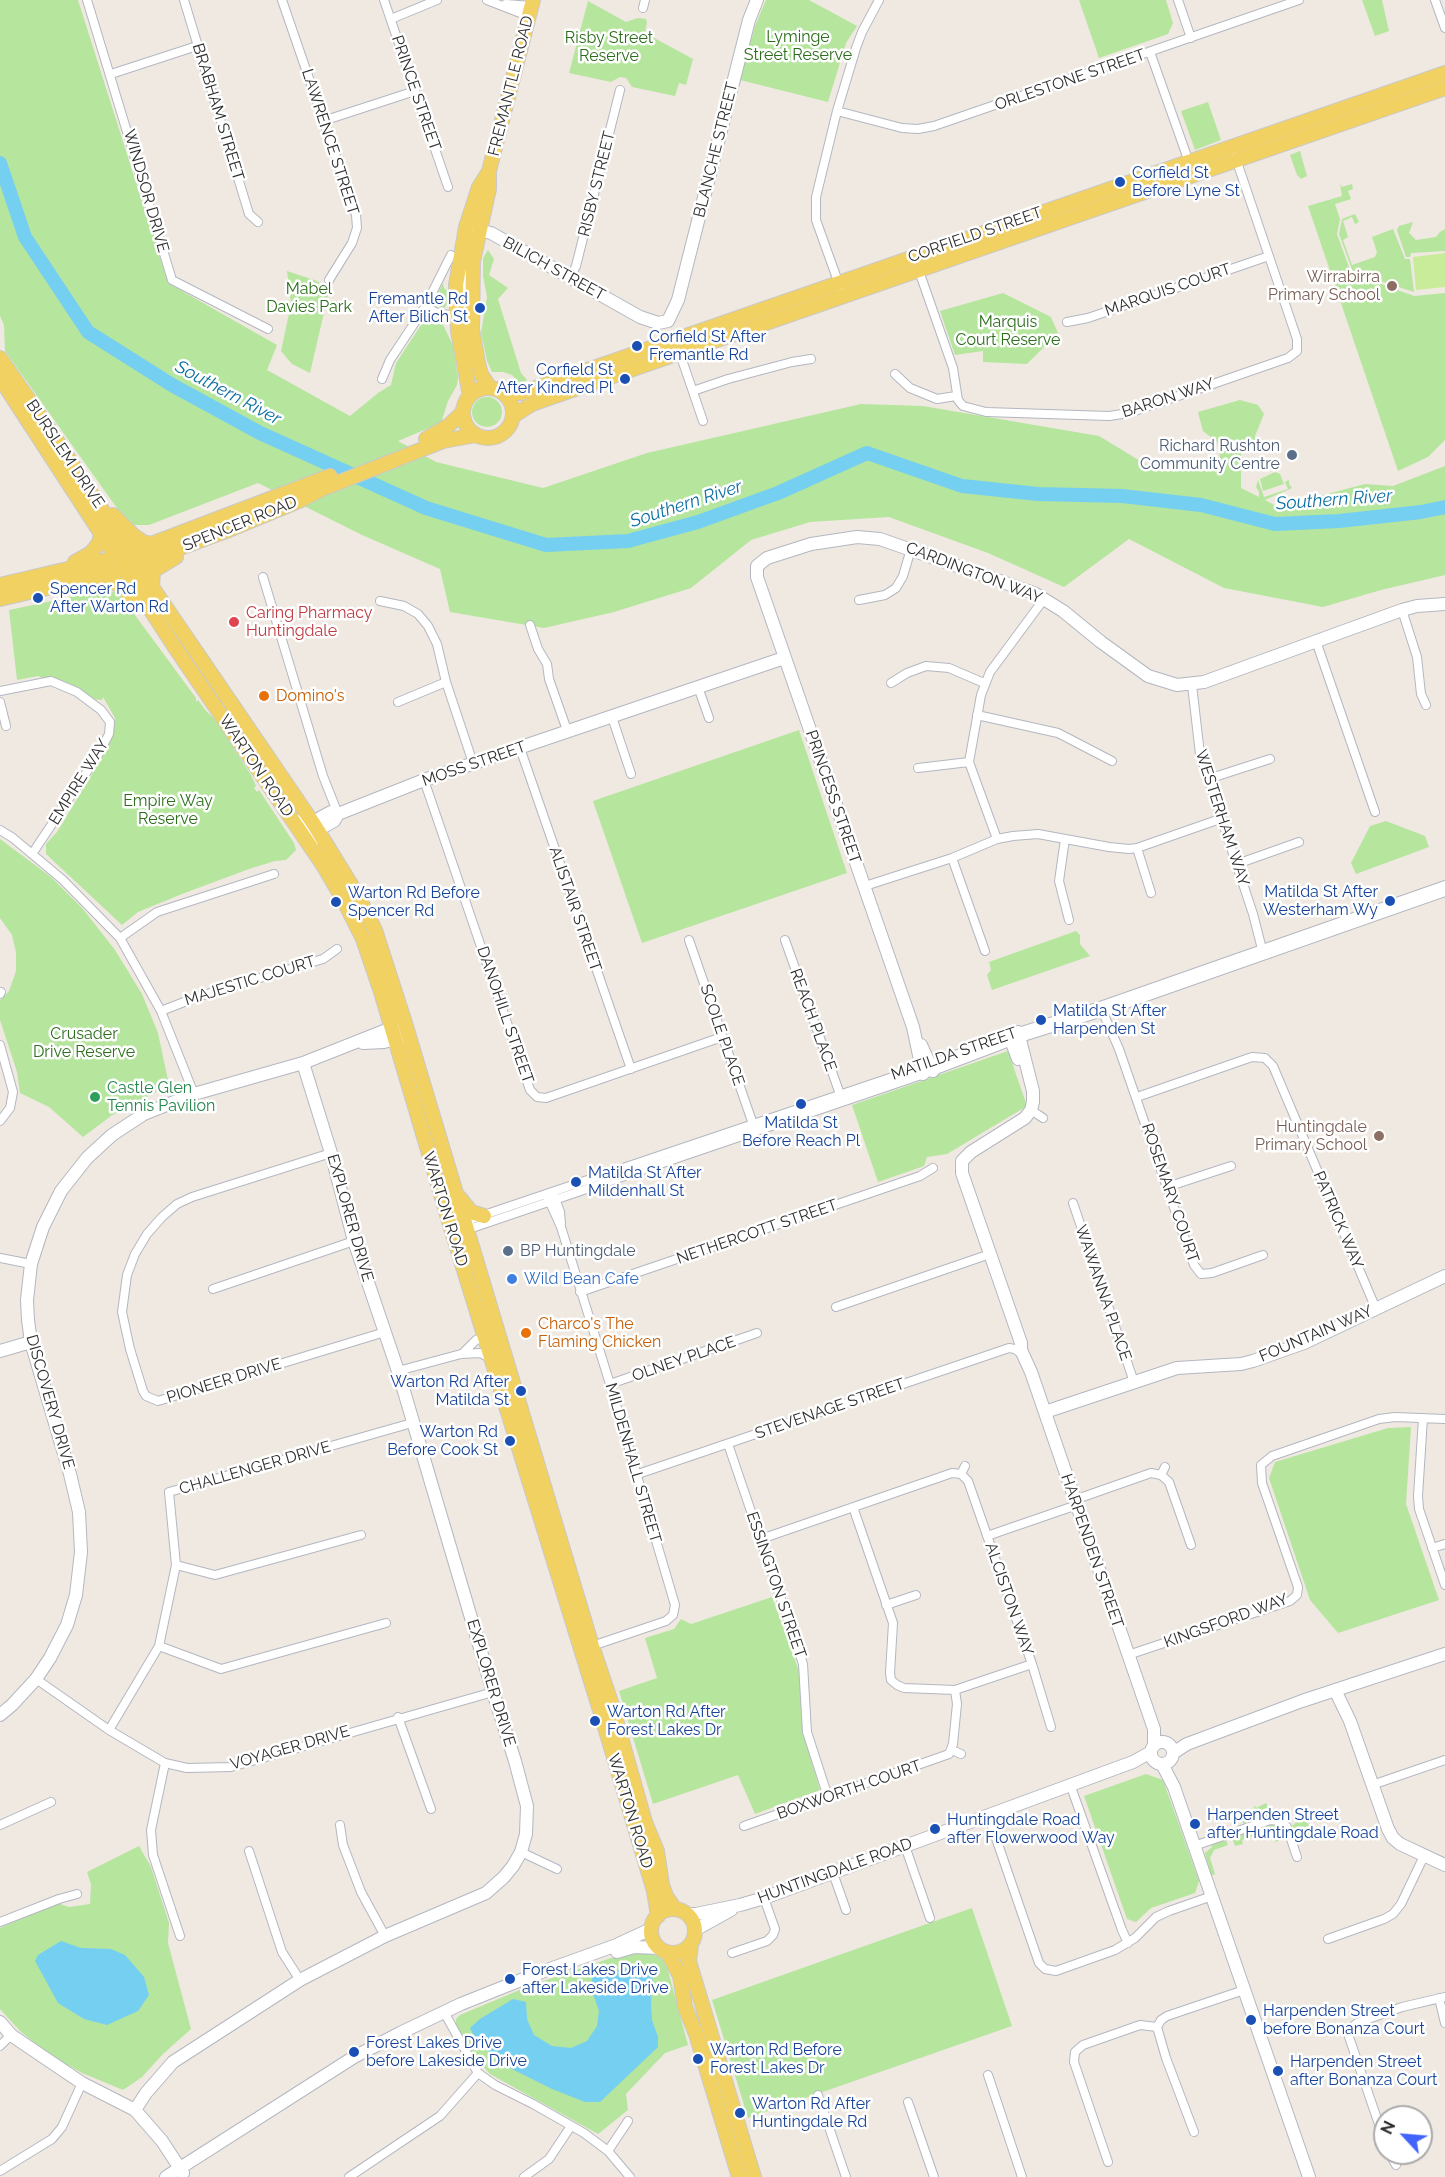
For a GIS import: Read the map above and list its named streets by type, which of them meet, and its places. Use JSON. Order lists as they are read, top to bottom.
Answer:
{
  "streets": {
    "main road": [
      "FREMANTLE ROAD",
      "CORFIELD STREET",
      "BURSLEM DRIVE",
      "SPENCER ROAD",
      "WARTON ROAD"
    ],
    "street": [
      "ORLESTONE STREET",
      "PRINCE STREET",
      "BRABHAM STREET",
      "LAWRENCE STREET",
      "BLANCHE STREET",
      "RISBY STREET",
      "WINDSOR DRIVE",
      "BILICH STREET",
      "MARQUIS COURT",
      "BARON WAY",
      "CARDINGTON WAY",
      "MOSS STREET",
      "EMPIRE WAY",
      "PRINCESS STREET",
      "WESTERHAM WAY",
      "ALISTAIR STREET",
      "MAJESTIC COURT",
      "DANOHILL STREET",
      "REACH PLACE",
      "SCOLE PLACE",
      "MATILDA STREET",
      "ROSEMARY COURT",
      "EXPLORER DRIVE",
      "PATRICK WAY",
      "NETHERCOTT STREET",
      "WAWANNA PLACE",
      "FOUNTAIN WAY",
      "OLNEY PLACE",
      "PIONEER DRIVE",
      "DISCOVERY DRIVE",
      "STEVENAGE STREET",
      "MILDENHALL STREET",
      "CHALLENGER DRIVE",
      "HARPENDEN STREET",
      "ESSINGTON STREET",
      "ALCISTON WAY",
      "KINGSFORD WAY",
      "VOYAGER DRIVE",
      "BOXWORTH COURT",
      "HUNTINGDALE ROAD"
    ]
  },
  "crossings": [
    ["FREMANTLE ROAD", "CORFIELD STREET"],
    ["FREMANTLE ROAD", "BILICH STREET"],
    ["FREMANTLE ROAD", "SPENCER ROAD"],
    ["BLANCHE STREET", "BILICH STREET"],
    ["RISBY STREET", "BILICH STREET"],
    ["CORFIELD STREET", "BARON WAY"],
    ["CORFIELD STREET", "SPENCER ROAD"],
    ["MARQUIS COURT", "BARON WAY"],
    ["BURSLEM DRIVE", "SPENCER ROAD"],
    ["BURSLEM DRIVE", "WARTON ROAD"],
    ["SPENCER ROAD", "WARTON ROAD"],
    ["CARDINGTON WAY", "PRINCESS STREET"],
    ["CARDINGTON WAY", "WESTERHAM WAY"],
    ["MOSS STREET", "WARTON ROAD"],
    ["MOSS STREET", "PRINCESS STREET"],
    ["MOSS STREET", "ALISTAIR STREET"],
    ["MOSS STREET", "DANOHILL STREET"],
    ["WARTON ROAD", "MATILDA STREET"],
    ["WARTON ROAD", "DISCOVERY DRIVE"],
    ["WARTON ROAD", "MILDENHALL STREET"],
    ["WARTON ROAD", "HUNTINGDALE ROAD"],
    ["PRINCESS STREET", "MATILDA STREET"],
    ["WESTERHAM WAY", "MATILDA STREET"],
    ["ALISTAIR STREET", "DANOHILL STREET"],
    ["DANOHILL STREET", "SCOLE PLACE"],
    ["REACH PLACE", "MATILDA STREET"],
    ["SCOLE PLACE", "MATILDA STREET"],
    ["MATILDA STREET", "ROSEMARY COURT"],
    ["MATILDA STREET", "MILDENHALL STREET"],
    ["ROSEMARY COURT", "PATRICK WAY"],
    ["EXPLORER DRIVE", "PIONEER DRIVE"],
    ["EXPLORER DRIVE", "DISCOVERY DRIVE"],
    ["EXPLORER DRIVE", "CHALLENGER DRIVE"],
    ["EXPLORER DRIVE", "VOYAGER DRIVE"],
    ["PATRICK WAY", "FOUNTAIN WAY"],
    ["NETHERCOTT STREET", "MILDENHALL STREET"],
    ["WAWANNA PLACE", "FOUNTAIN WAY"],
    ["FOUNTAIN WAY", "HARPENDEN STREET"],
    ["OLNEY PLACE", "MILDENHALL STREET"],
    ["DISCOVERY DRIVE", "VOYAGER DRIVE"],
    ["STEVENAGE STREET", "MILDENHALL STREET"],
    ["STEVENAGE STREET", "HARPENDEN STREET"],
    ["STEVENAGE STREET", "ESSINGTON STREET"],
    ["CHALLENGER DRIVE", "VOYAGER DRIVE"],
    ["HARPENDEN STREET", "KINGSFORD WAY"],
    ["HARPENDEN STREET", "HUNTINGDALE ROAD"],
    ["ESSINGTON STREET", "ALCISTON WAY"],
    ["ESSINGTON STREET", "BOXWORTH COURT"]
  ],
  "water": ["Southern River"],
  "parks": [
    "Lyminge Street Reserve",
    "Risby Street Reserve",
    "Mabel Davies Park",
    "Marquis Court Reserve",
    "Empire Way Reserve",
    "Crusader Drive Reserve"
  ],
  "places": [
    "Corfield St Before Lyne St",
    "Wirrabirra Primary School",
    "Fremantle Rd After Bilich St",
    "Corfield St After Fremantle Rd",
    "Corfield St After Kindred Pl",
    "Richard Rushton Community Centre",
    "Spencer Rd After Warton Rd",
    "Caring Pharmacy Huntingdale",
    "Domino's",
    "Matilda St After Westerham Wy",
    "Warton Rd Before Spencer Rd",
    "Matilda St After Harpenden St",
    "Castle Glen Tennis Pavilion",
    "Matilda St Before Reach Pl",
    "Huntingdale Primary School",
    "Matilda St After Mildenhall St",
    "BP Huntingdale",
    "Wild Bean Cafe",
    "Charco's The Flaming Chicken",
    "Warton Rd After Matilda St",
    "Warton Rd Before Cook St",
    "Warton Rd After Forest Lakes Dr",
    "Harpenden Street after Huntingdale Road",
    "Huntingdale Road after Flowerwood Way",
    "Forest Lakes Drive after Lakeside Drive",
    "Harpenden Street before Bonanza Court",
    "Forest Lakes Drive before Lakeside Drive",
    "Warton Rd Before Forest Lakes Dr",
    "Harpenden Street after Bonanza Court",
    "Warton Rd After Huntingdale Rd"
  ],
  "north": "top left"
}
